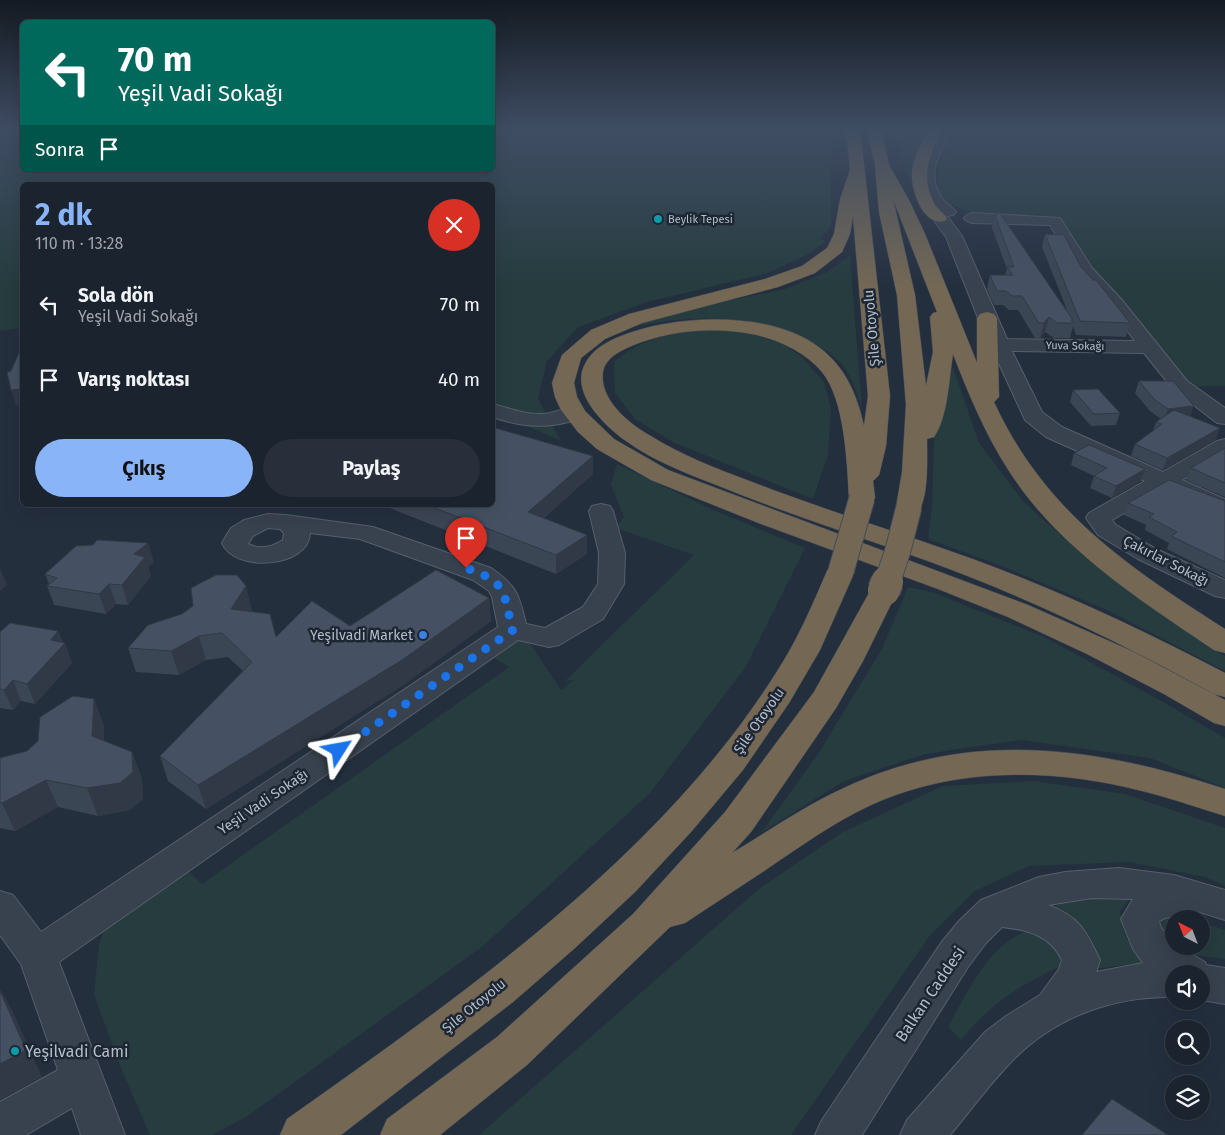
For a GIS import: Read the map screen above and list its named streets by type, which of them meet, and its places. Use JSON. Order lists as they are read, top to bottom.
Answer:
{
  "streets": {
    "highway": ["Şile Otoyolu"],
    "street": [
      "Yuva Sokağı",
      "Çakırlar Sokağı",
      "Yeşil Vadi Sokağı",
      "Balkan Caddesi"
    ]
  },
  "places": ["Beylik Tepesi", "Yeşilvadi Market", "Yeşilvadi Cami"],
  "north": "top left",
  "page": {
    "turn": ["70 m", "Yeşil Vadi Sokağı"],
    "then": "Sonra",
    "heading": ["2 dk", "110 m · 13:28"],
    "list": [
      {
        "name": "Sola dön",
        "note": "Yeşil Vadi Sokağı",
        "value": "70 m"
      },
      {
        "name": "Varış noktası",
        "value": "40 m"
      }
    ],
    "buttons": ["Çıkış", "Paylaş"]
  }
}
